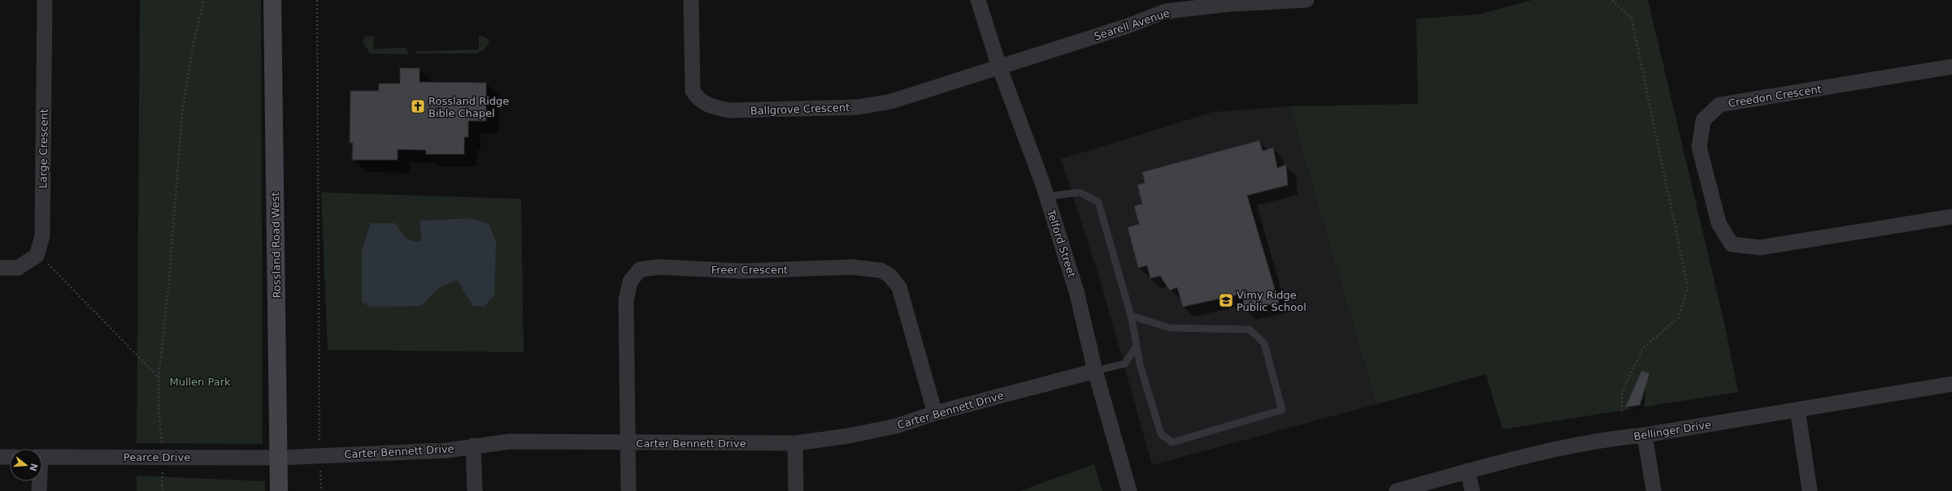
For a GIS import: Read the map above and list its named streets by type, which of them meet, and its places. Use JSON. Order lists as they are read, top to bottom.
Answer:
{
  "streets": {
    "main road": ["Rossland Road West"],
    "street": [
      "Searell Avenue",
      "Creedon Crescent",
      "Ballgrove Crescent",
      "Large Crescent",
      "Telford Street",
      "Freer Crescent",
      "Carter Bennett Drive",
      "Bellinger Drive",
      "Pearce Drive"
    ]
  },
  "crossings": [
    ["Searell Avenue", "Ballgrove Crescent"],
    ["Searell Avenue", "Telford Street"],
    ["Ballgrove Crescent", "Telford Street"],
    ["Telford Street", "Carter Bennett Drive"],
    ["Rossland Road West", "Carter Bennett Drive"],
    ["Rossland Road West", "Pearce Drive"],
    ["Freer Crescent", "Carter Bennett Drive"],
    ["Carter Bennett Drive", "Pearce Drive"]
  ],
  "parks": ["Mullen Park"],
  "places": {
    "church": ["Rossland Ridge Bible Chapel"],
    "school or university": ["Vimy Ridge Public School"]
  },
  "north": "right"
}
